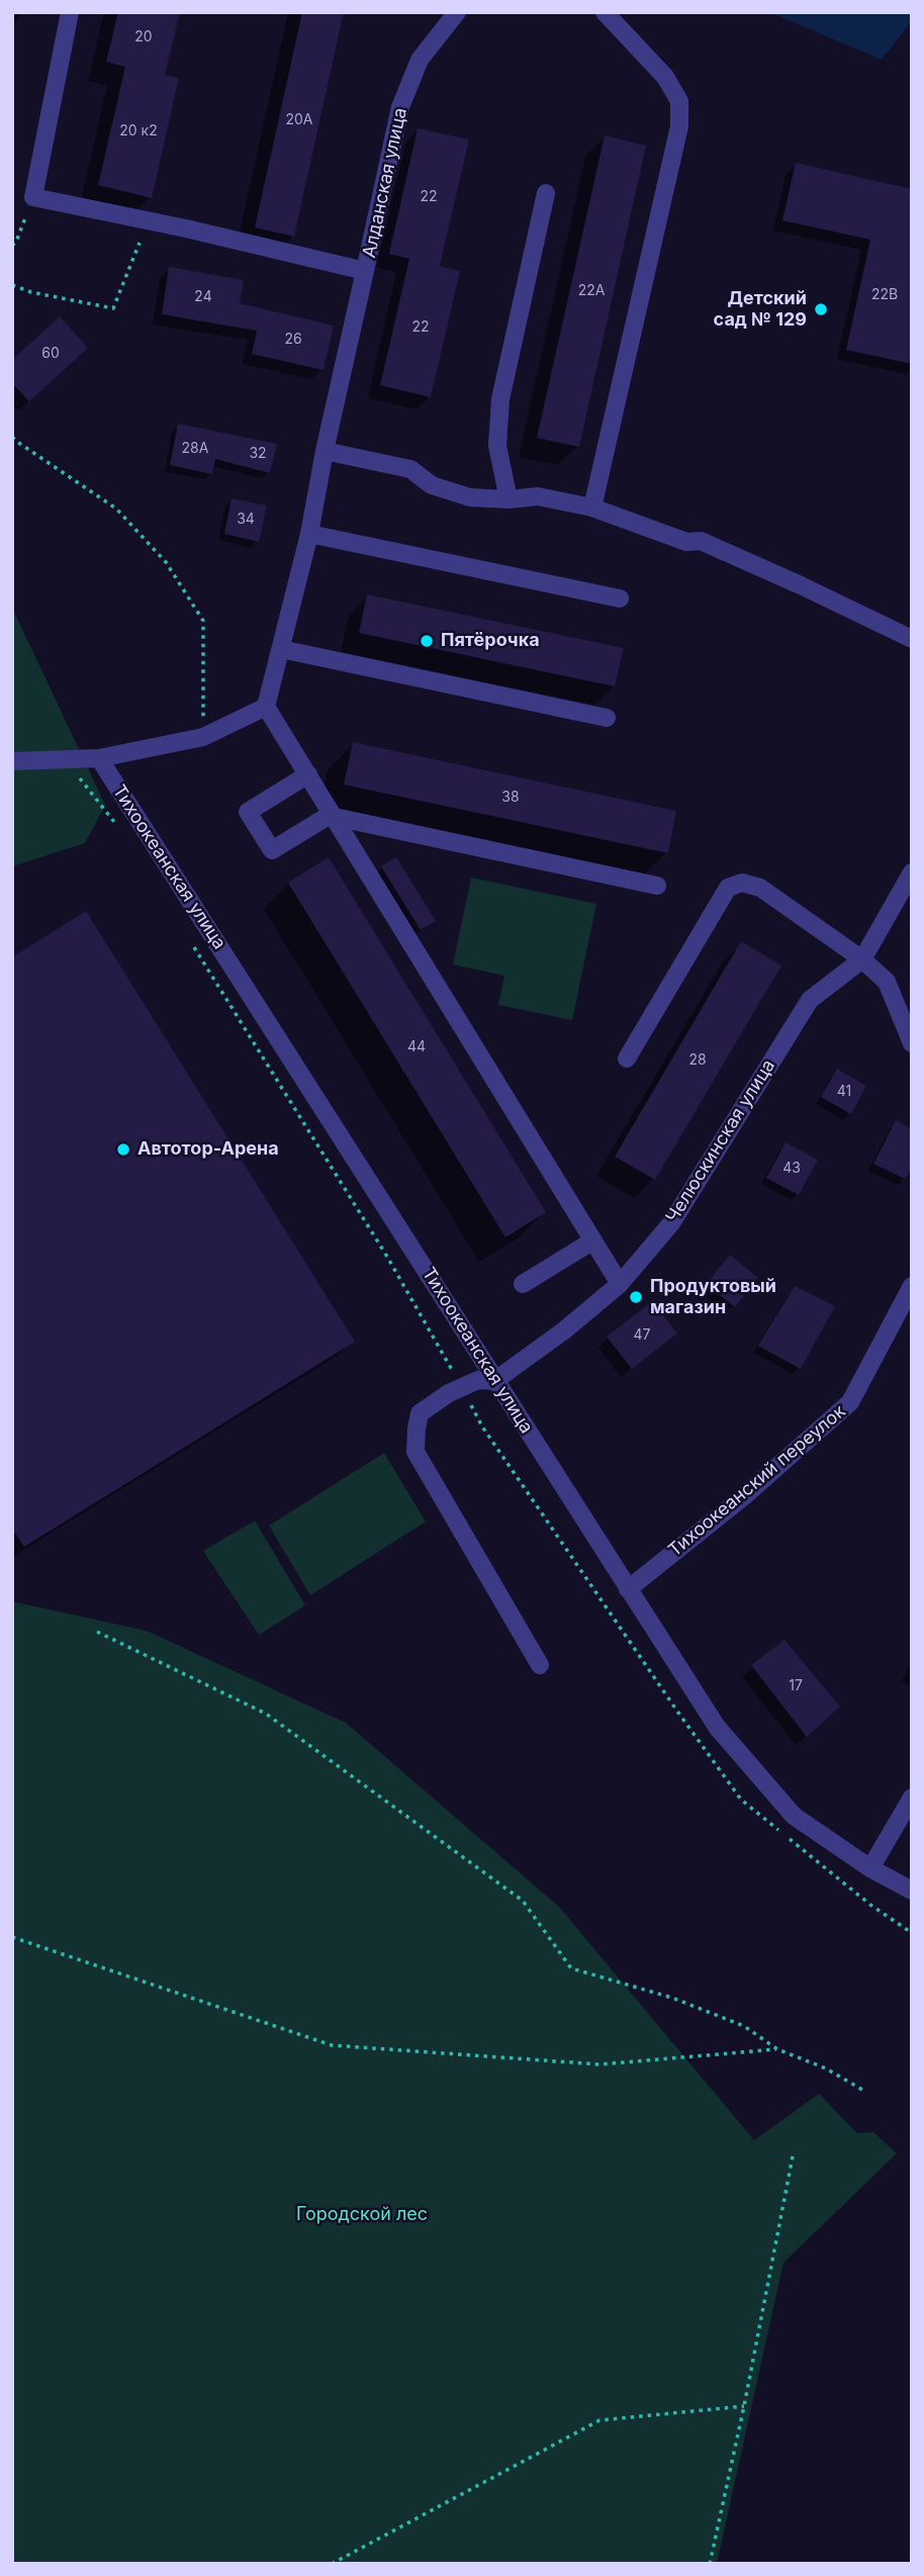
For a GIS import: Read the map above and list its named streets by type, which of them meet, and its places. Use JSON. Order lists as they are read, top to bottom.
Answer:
{
  "streets": {
    "street": [
      "Алданская улица",
      "Тихоокеанская улица",
      "Челюскинская улица",
      "Тихоокеанский переулок"
    ]
  },
  "crossings": [
    ["Тихоокеанская улица", "Челюскинская улица"],
    ["Тихоокеанская улица", "Тихоокеанский переулок"]
  ],
  "parks": ["Городской лес"],
  "places": [
    "Детский сад № 129",
    "Пятёрочка",
    "Автотор-Арена",
    "Продуктовый магазин"
  ],
  "house_numbers": [
    "20",
    "20А",
    "20 к2",
    "22",
    "22А",
    "22В",
    "24",
    "22",
    "26",
    "60",
    "28А",
    "32",
    "34",
    "38",
    "44",
    "28",
    "41",
    "43",
    "47",
    "17"
  ]
}
